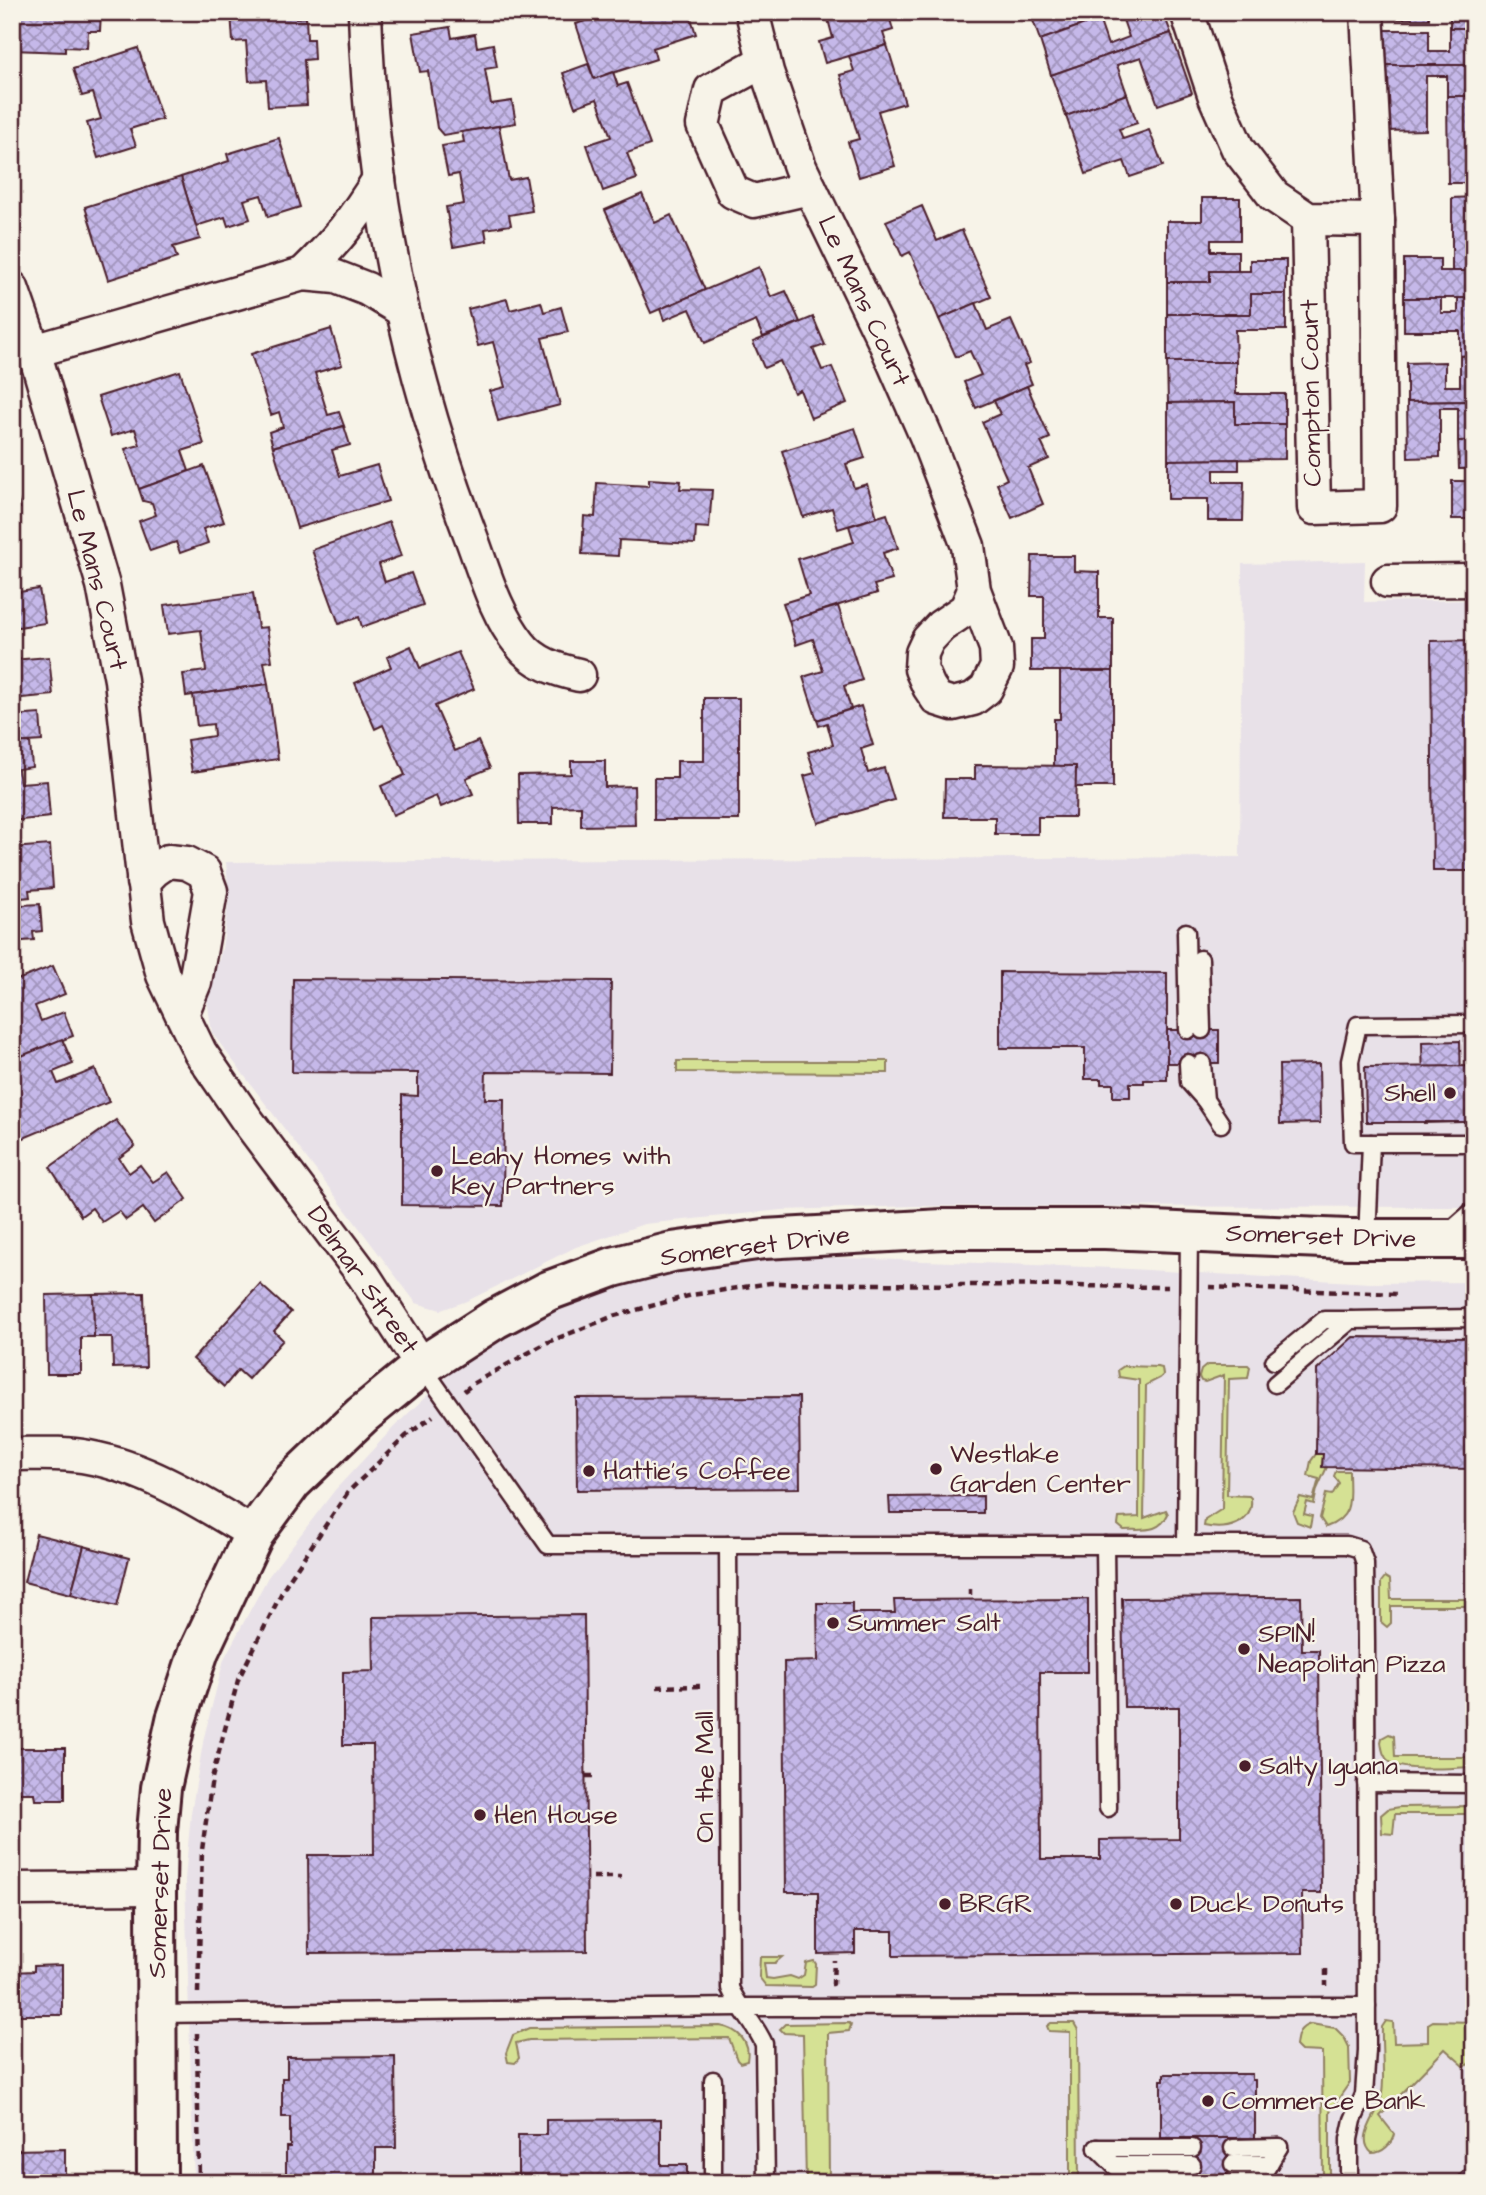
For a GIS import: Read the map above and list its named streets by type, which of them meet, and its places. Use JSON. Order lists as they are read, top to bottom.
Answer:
{
  "streets": {
    "street": [
      "Le Mans Court",
      "Compton Court",
      "Somerset Drive",
      "Delmar Street"
    ],
    "lane": ["On the Mall"]
  },
  "crossings": [
    ["Le Mans Court", "Delmar Street"],
    ["Somerset Drive", "Delmar Street"],
    ["Delmar Street", "On the Mall"]
  ],
  "places": [
    "Shell",
    "Leahy Homes with Key Partners",
    "Westlake Garden Center",
    "Hattie’s Coffee",
    "Summer Salt",
    "SPIN! Neapolitan Pizza",
    "Salty Iguana",
    "Hen House",
    "BRGR",
    "Duck Donuts",
    "Commerce Bank"
  ]
}
